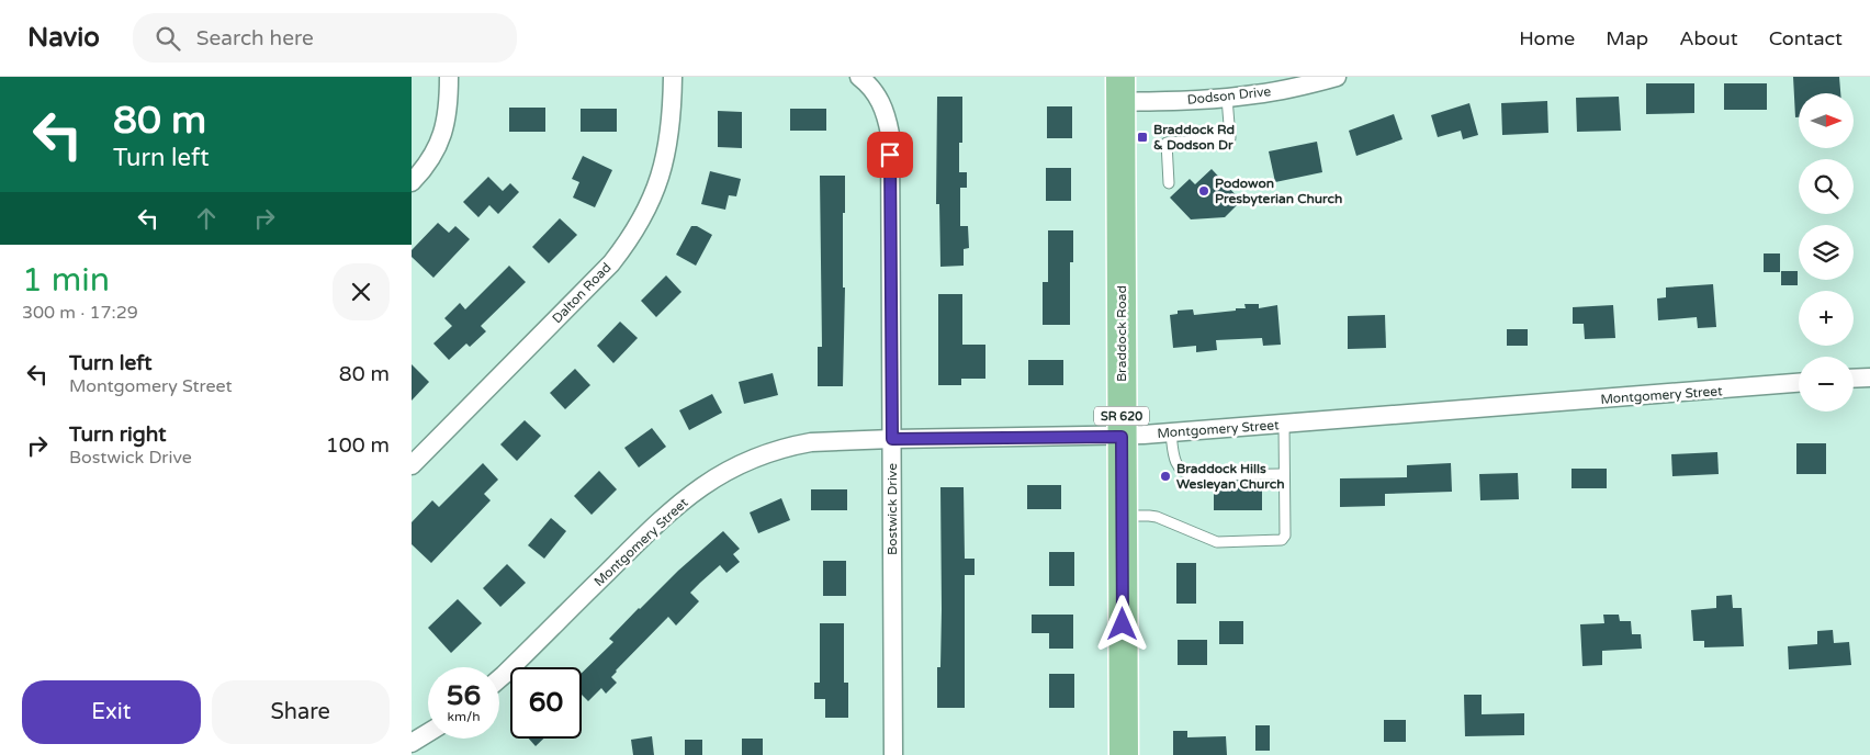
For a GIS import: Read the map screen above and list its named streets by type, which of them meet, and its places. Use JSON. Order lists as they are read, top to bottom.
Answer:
{
  "streets": {
    "main road": ["Braddock Road", "SR 620"],
    "street": [
      "Dodson Drive",
      "Dalton Road",
      "Montgomery Street",
      "Bostwick Drive"
    ]
  },
  "crossings": [
    ["Dodson Drive", "Braddock Road"],
    ["Braddock Road", "Montgomery Street"],
    ["Montgomery Street", "Bostwick Drive"]
  ],
  "places": {
    "transit": ["Braddock Rd & Dodson Dr"],
    "other": ["Podowon Presbyterian Church", "Braddock Hills Wesleyan Church"]
  },
  "north": "right",
  "page": {
    "header": "Navio",
    "search": "Search here",
    "nav": [
      "Home",
      "Map",
      "About",
      "Contact"
    ],
    "turn": ["80 m", "Turn left"],
    "map_buttons": ["+", "−"],
    "heading": ["1 min", "300 m · 17:29"],
    "list": [
      {
        "name": "Turn left",
        "note": "Montgomery Street",
        "value": "80 m"
      },
      {
        "name": "Turn right",
        "note": "Bostwick Drive",
        "value": "100 m"
      }
    ],
    "speed": "56 km/h",
    "limit": "60",
    "buttons": ["Exit", "Share"]
  }
}
